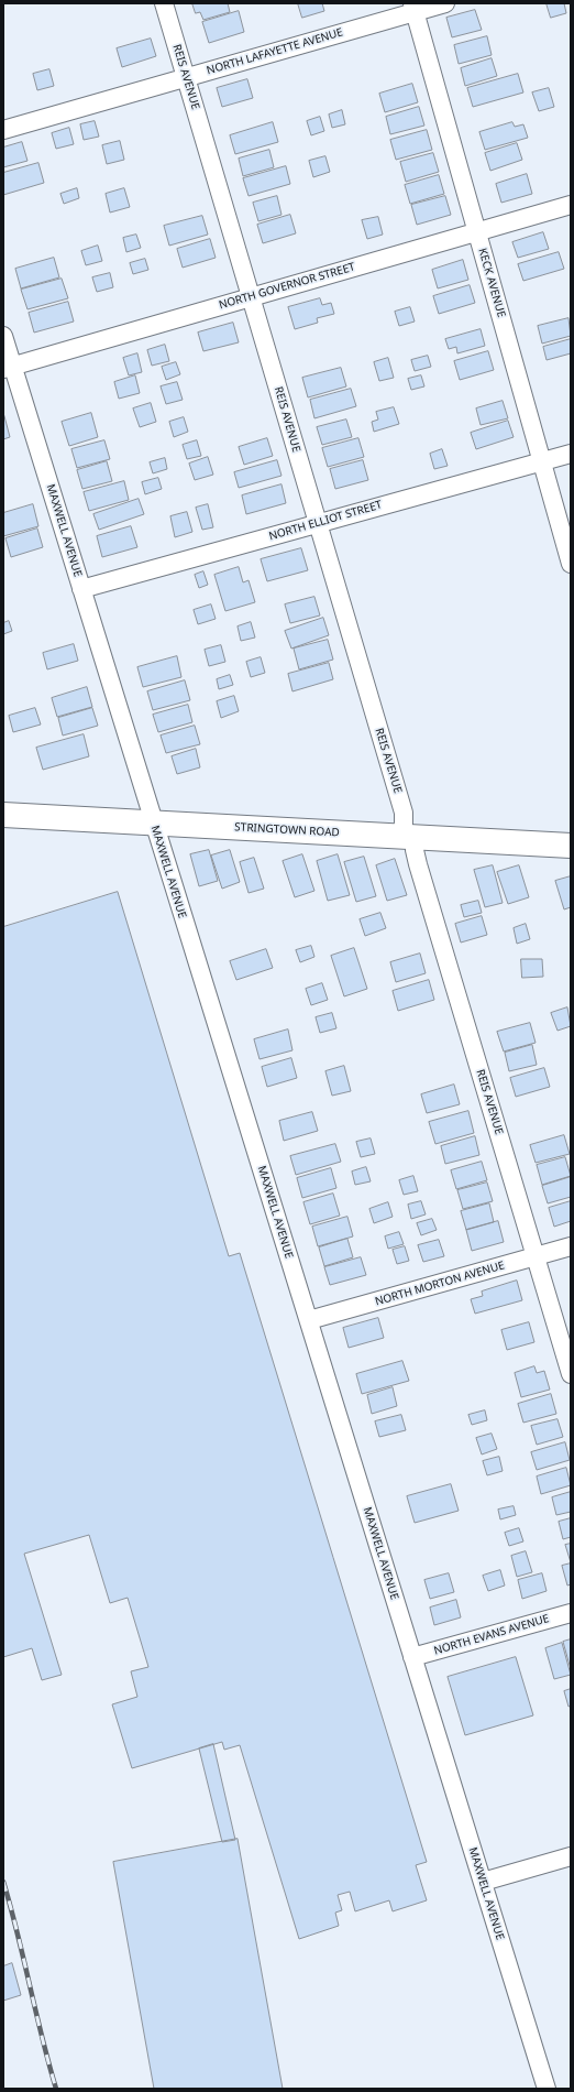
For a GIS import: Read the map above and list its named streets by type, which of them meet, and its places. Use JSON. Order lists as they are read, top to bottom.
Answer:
{
  "streets": {
    "main road": ["STRINGTOWN ROAD"],
    "street": [
      "NORTH LAFAYETTE AVENUE",
      "REIS AVENUE",
      "KECK AVENUE",
      "NORTH GOVERNOR STREET",
      "NORTH ELLIOT STREET",
      "MAXWELL AVENUE",
      "NORTH MORTON AVENUE",
      "NORTH EVANS AVENUE"
    ]
  },
  "crossings": [
    ["NORTH LAFAYETTE AVENUE", "REIS AVENUE"],
    ["NORTH LAFAYETTE AVENUE", "KECK AVENUE"],
    ["REIS AVENUE", "NORTH GOVERNOR STREET"],
    ["REIS AVENUE", "NORTH ELLIOT STREET"],
    ["REIS AVENUE", "STRINGTOWN ROAD"],
    ["REIS AVENUE", "NORTH MORTON AVENUE"],
    ["KECK AVENUE", "NORTH GOVERNOR STREET"],
    ["KECK AVENUE", "NORTH ELLIOT STREET"],
    ["NORTH GOVERNOR STREET", "MAXWELL AVENUE"],
    ["NORTH ELLIOT STREET", "MAXWELL AVENUE"],
    ["MAXWELL AVENUE", "STRINGTOWN ROAD"],
    ["MAXWELL AVENUE", "NORTH MORTON AVENUE"],
    ["MAXWELL AVENUE", "NORTH EVANS AVENUE"]
  ]
}
